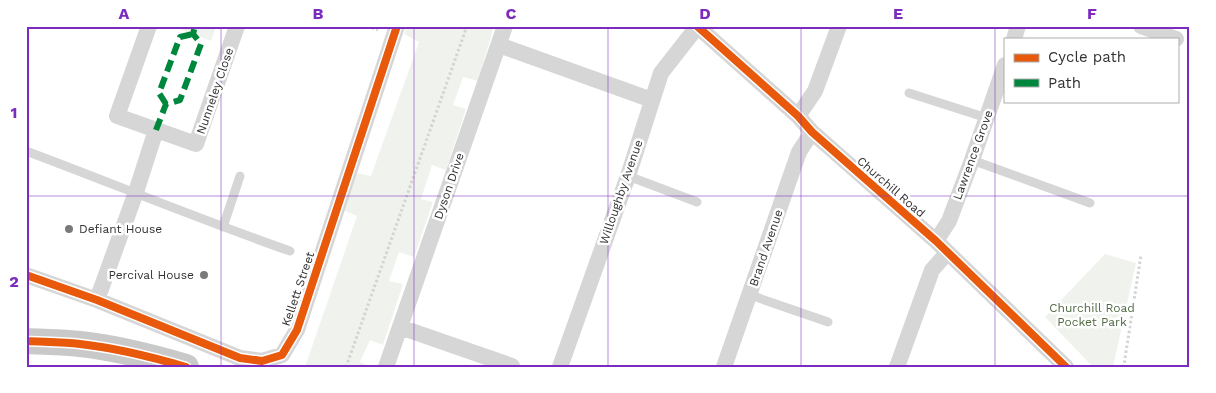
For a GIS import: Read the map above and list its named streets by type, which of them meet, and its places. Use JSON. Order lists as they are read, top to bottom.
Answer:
{
  "streets": {
    "street": [
      "Nunneley Close",
      "Lawrence Grove",
      "Dyson Drive",
      "Churchill Road",
      "Willoughby Avenue",
      "Brand Avenue",
      "Kellett Street"
    ]
  },
  "crossings": [
    ["Lawrence Grove", "Churchill Road"],
    ["Churchill Road", "Willoughby Avenue"],
    ["Churchill Road", "Brand Avenue"]
  ],
  "parks": ["Churchill Road Pocket Park"],
  "places": ["Defiant House", "Percival House"],
  "legend": ["Cycle path", "Path"],
  "grid": {
    "columns": [
      "A",
      "B",
      "C",
      "D",
      "E",
      "F"
    ],
    "rows": ["1", "2"]
  }
}
